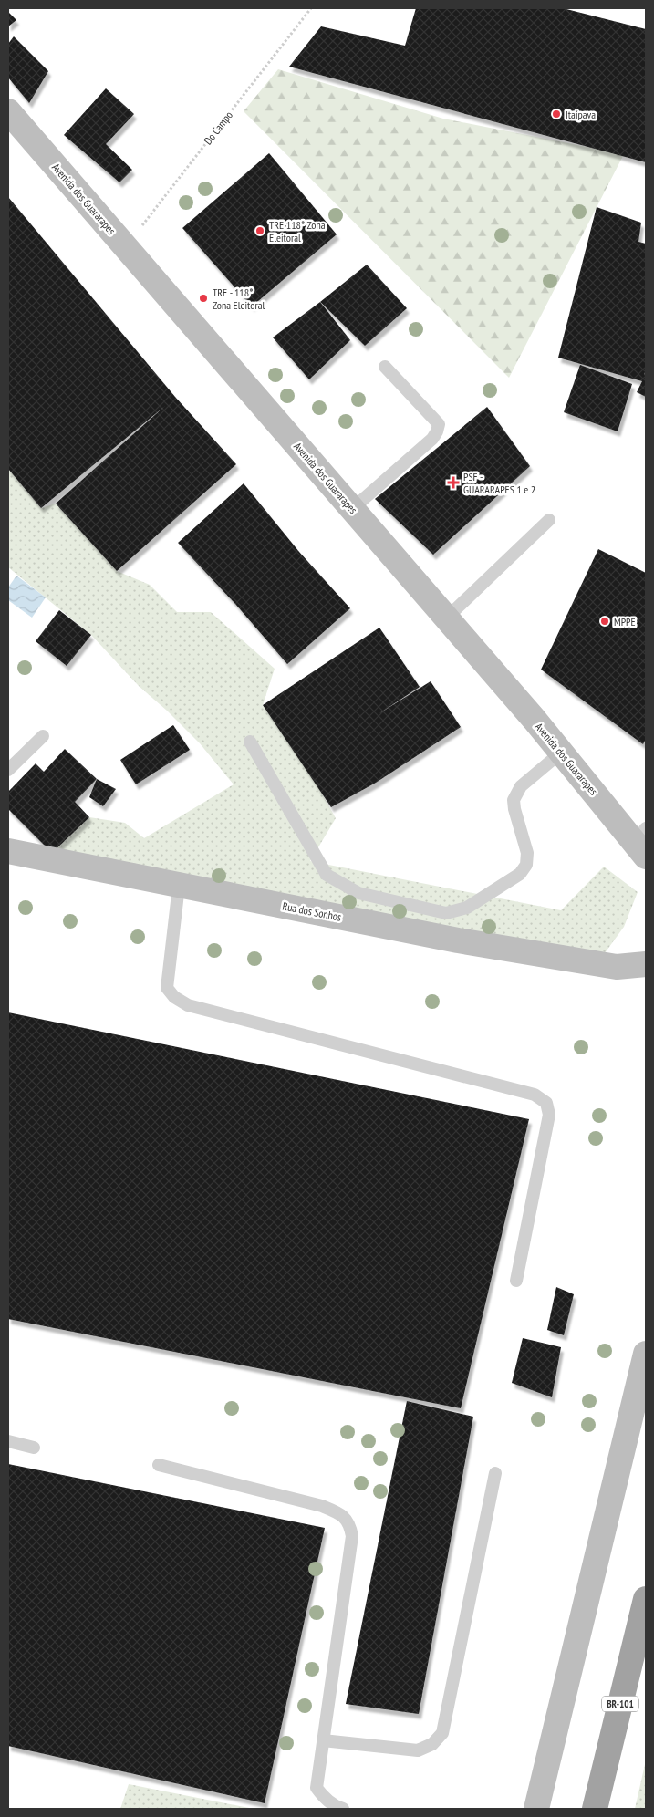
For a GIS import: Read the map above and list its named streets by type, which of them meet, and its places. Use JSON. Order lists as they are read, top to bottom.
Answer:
{
  "streets": {
    "highway": ["BR-101"],
    "main road": ["Avenida dos Guararapes", "Rua dos Sonhos"],
    "path": ["Do Campo"]
  },
  "crossings": [
    ["Do Campo", "Avenida dos Guararapes"]
  ],
  "places": {
    "other": [
      "Itaipava",
      "TRE 118° Zona Eleitoral",
      "TRE - 118° Zona Eleitoral",
      "MPPE"
    ],
    "health": ["PSF - GUARARAPES 1 e 2"]
  }
}
